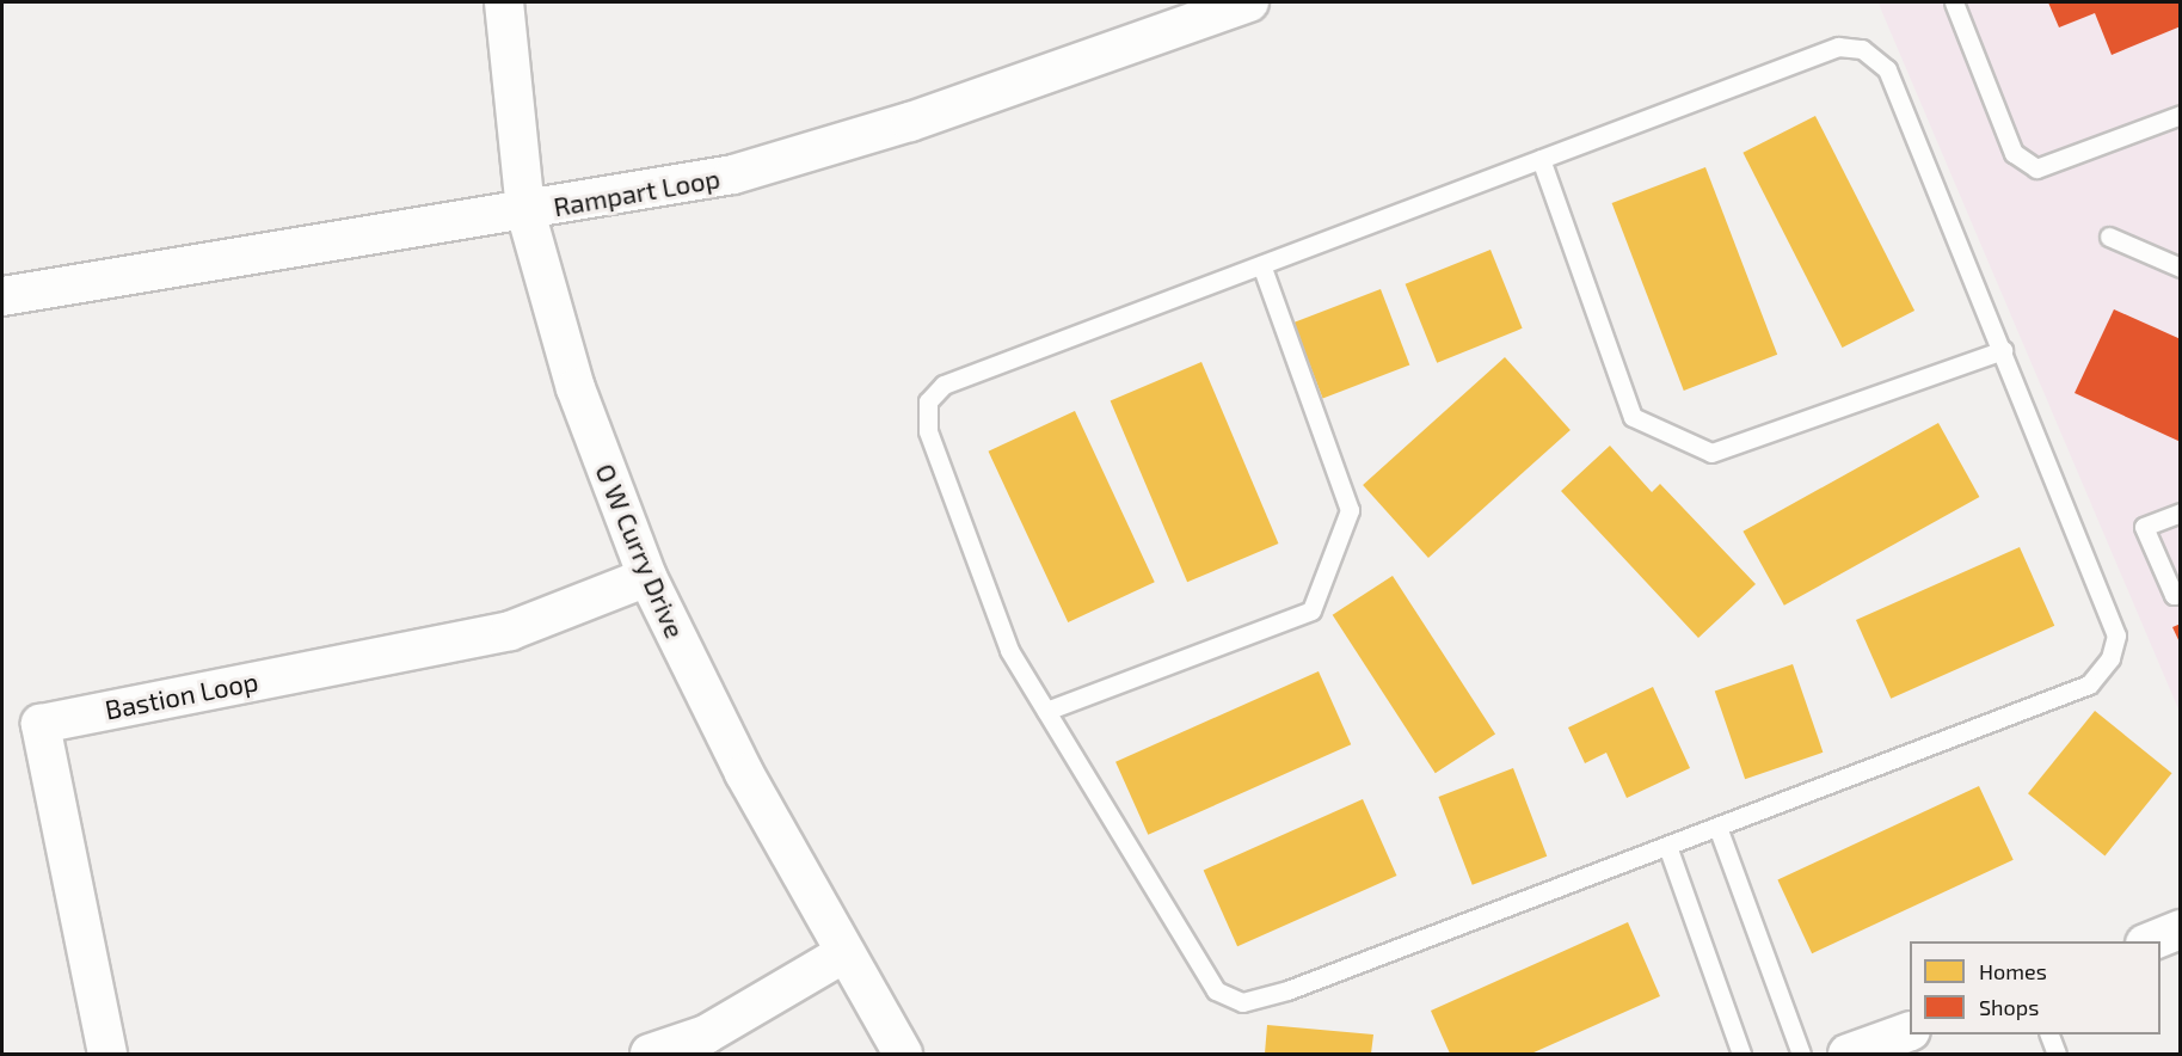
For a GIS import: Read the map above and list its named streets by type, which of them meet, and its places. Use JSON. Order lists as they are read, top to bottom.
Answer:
{
  "streets": {
    "street": ["Rampart Loop", "O W Curry Drive", "Bastion Loop"]
  },
  "crossings": [
    ["Rampart Loop", "O W Curry Drive"],
    ["O W Curry Drive", "Bastion Loop"]
  ],
  "legend": ["Homes", "Shops"]
}
